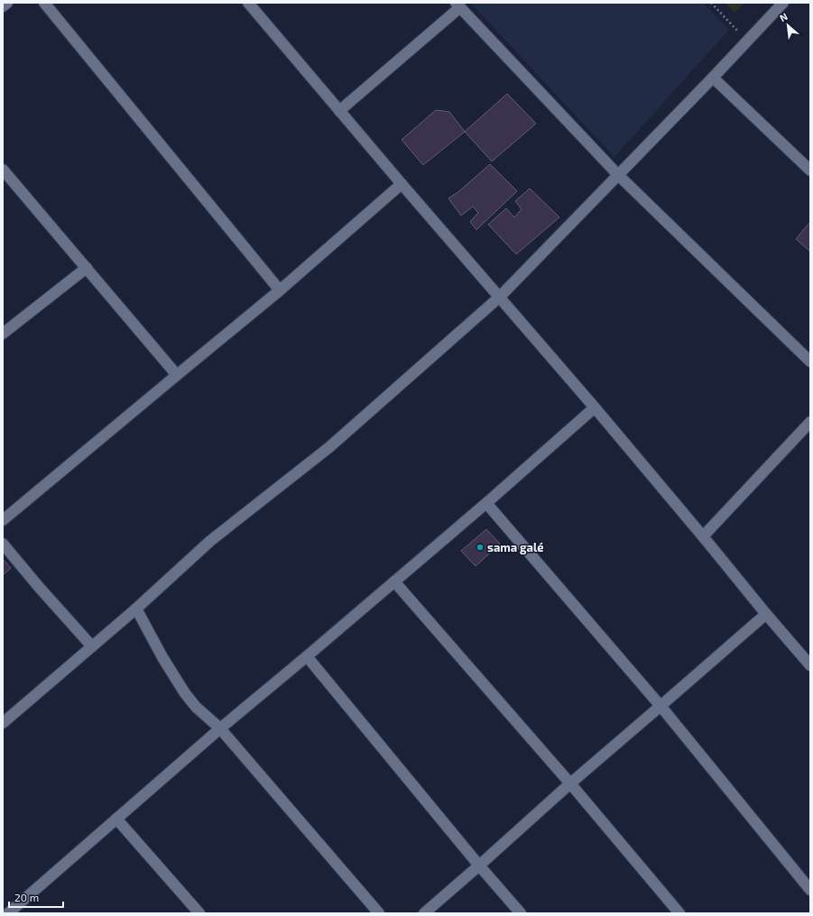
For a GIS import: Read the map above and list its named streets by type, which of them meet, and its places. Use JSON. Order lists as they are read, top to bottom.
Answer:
{
  "places": ["sama galé"],
  "scale_bar": "20 m",
  "north": "top left"
}
